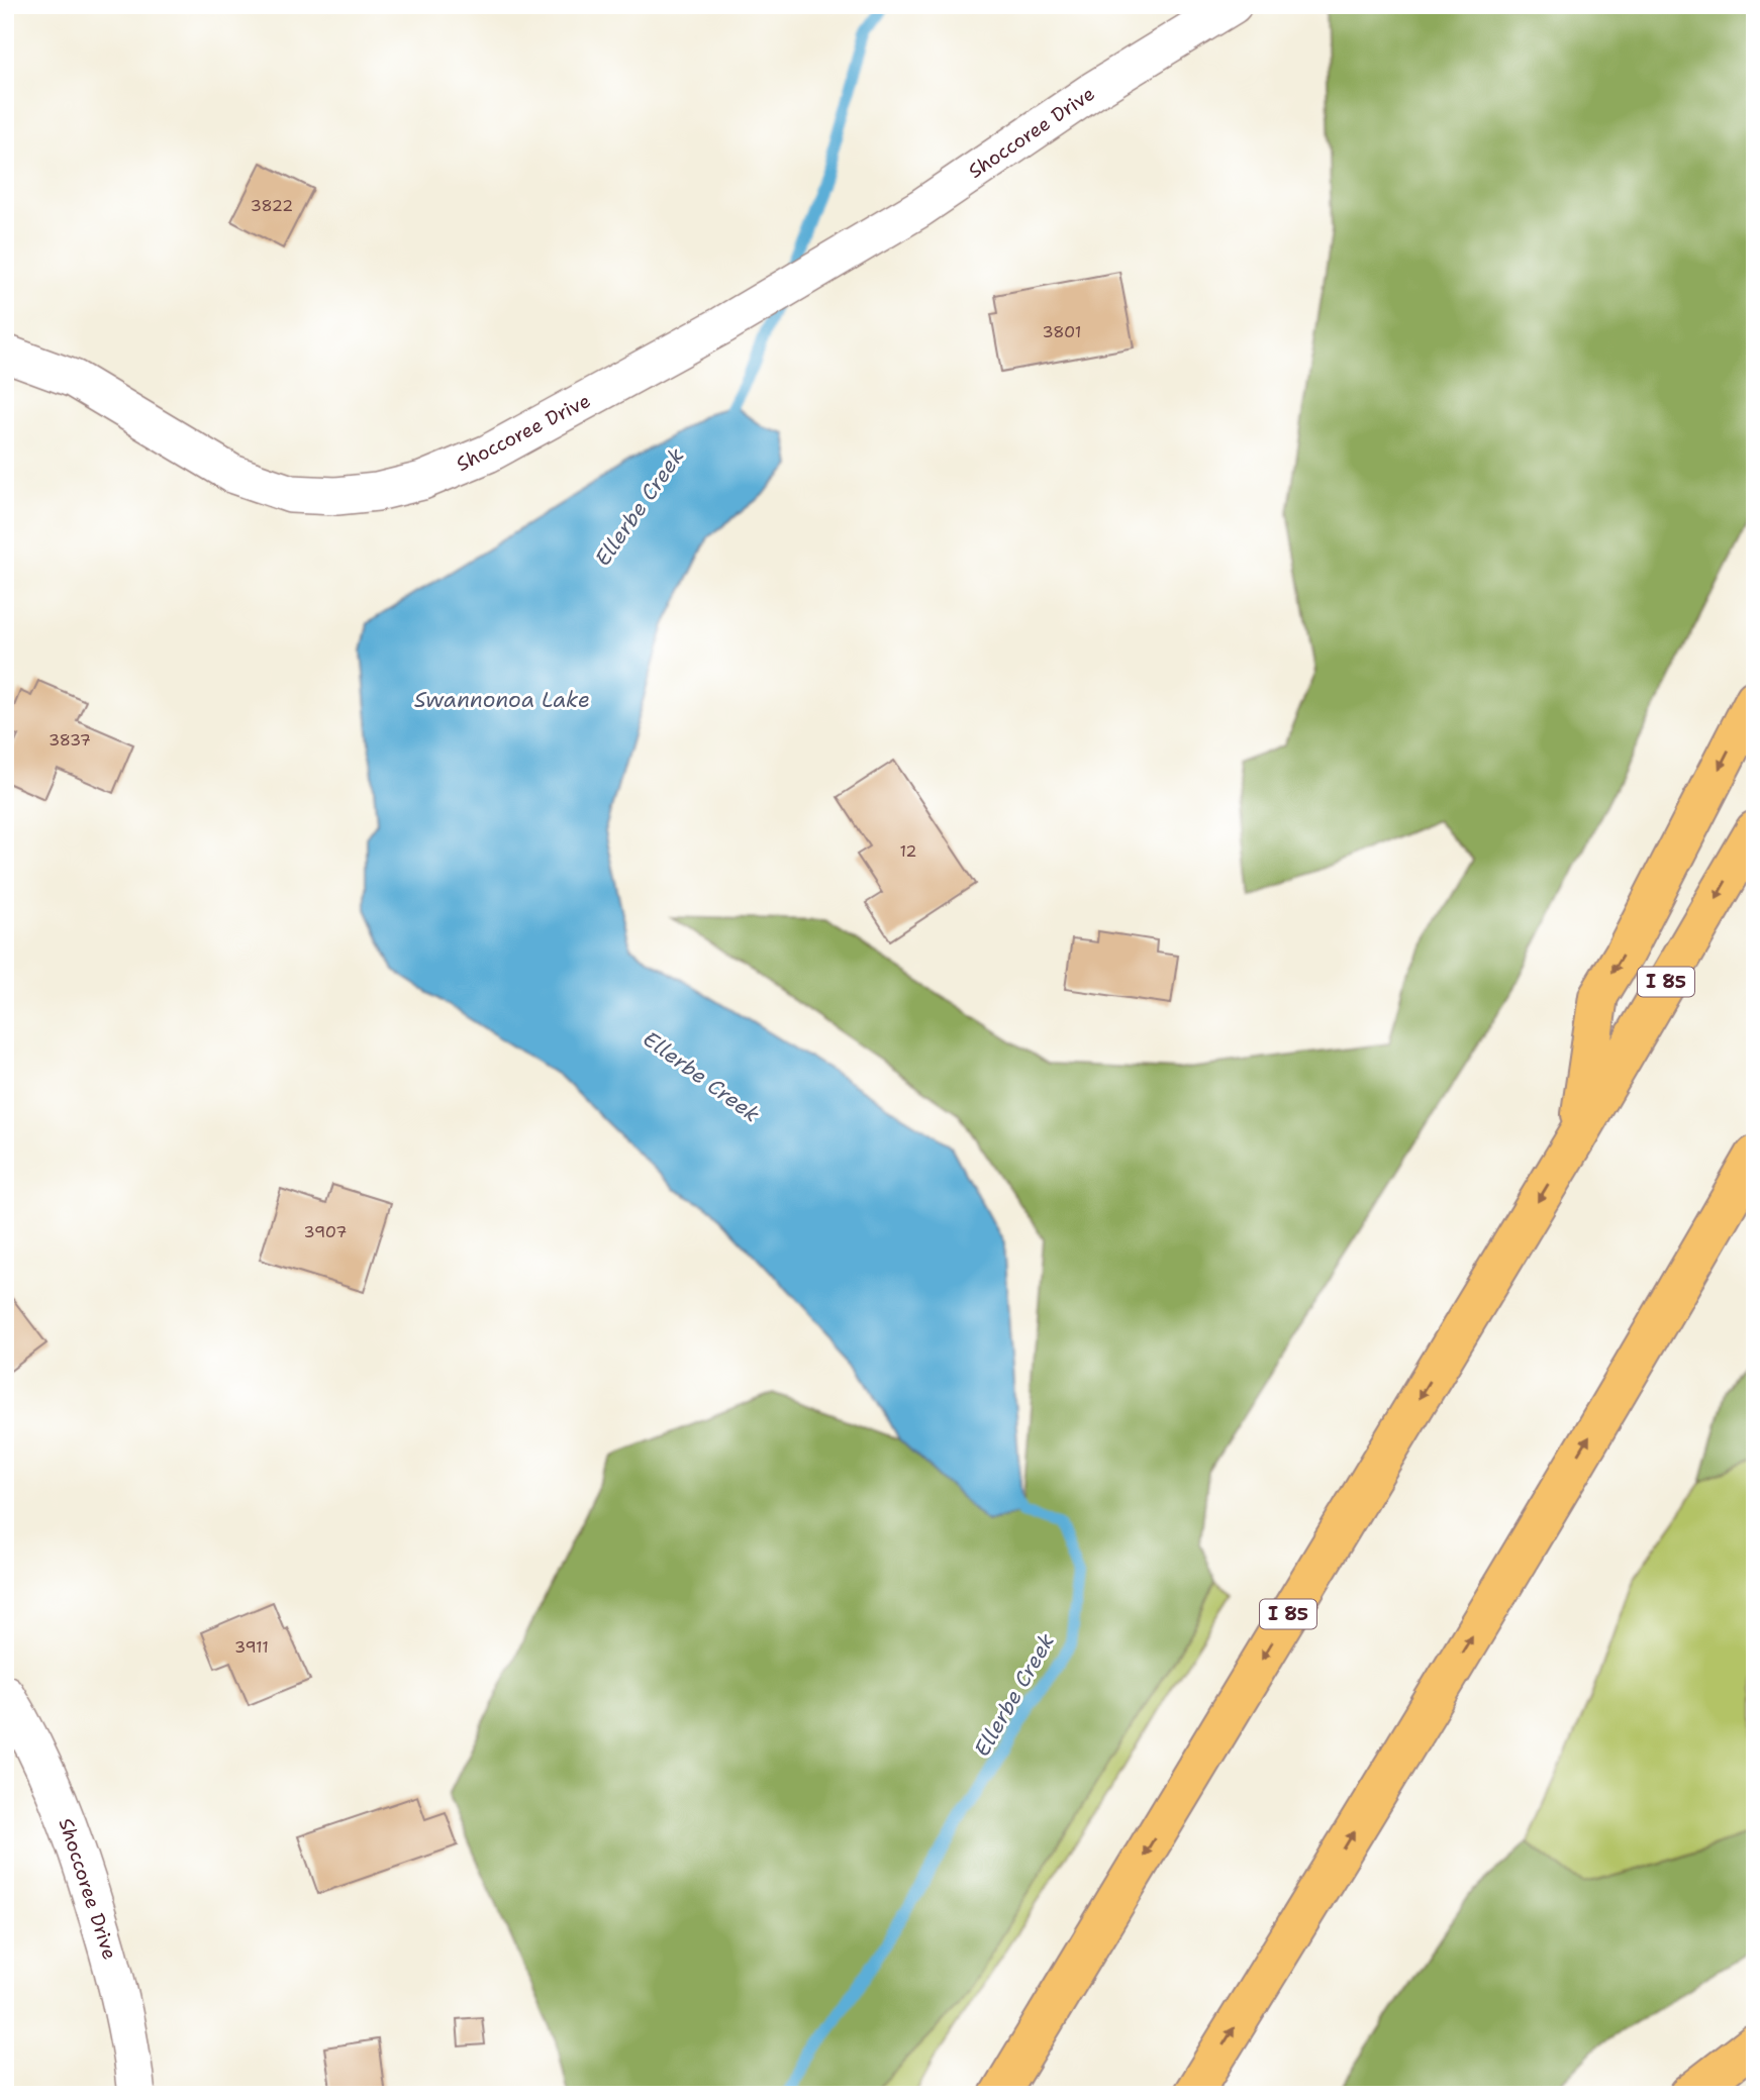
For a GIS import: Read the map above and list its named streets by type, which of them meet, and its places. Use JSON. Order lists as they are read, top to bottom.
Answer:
{
  "streets": {
    "main road": ["I 85"],
    "street": ["Shoccoree Drive"]
  },
  "water": ["Ellerbe Creek", "Swannonoa Lake"],
  "house_numbers": [
    "3822",
    "3801",
    "3837",
    "12",
    "3907",
    "3911"
  ]
}
